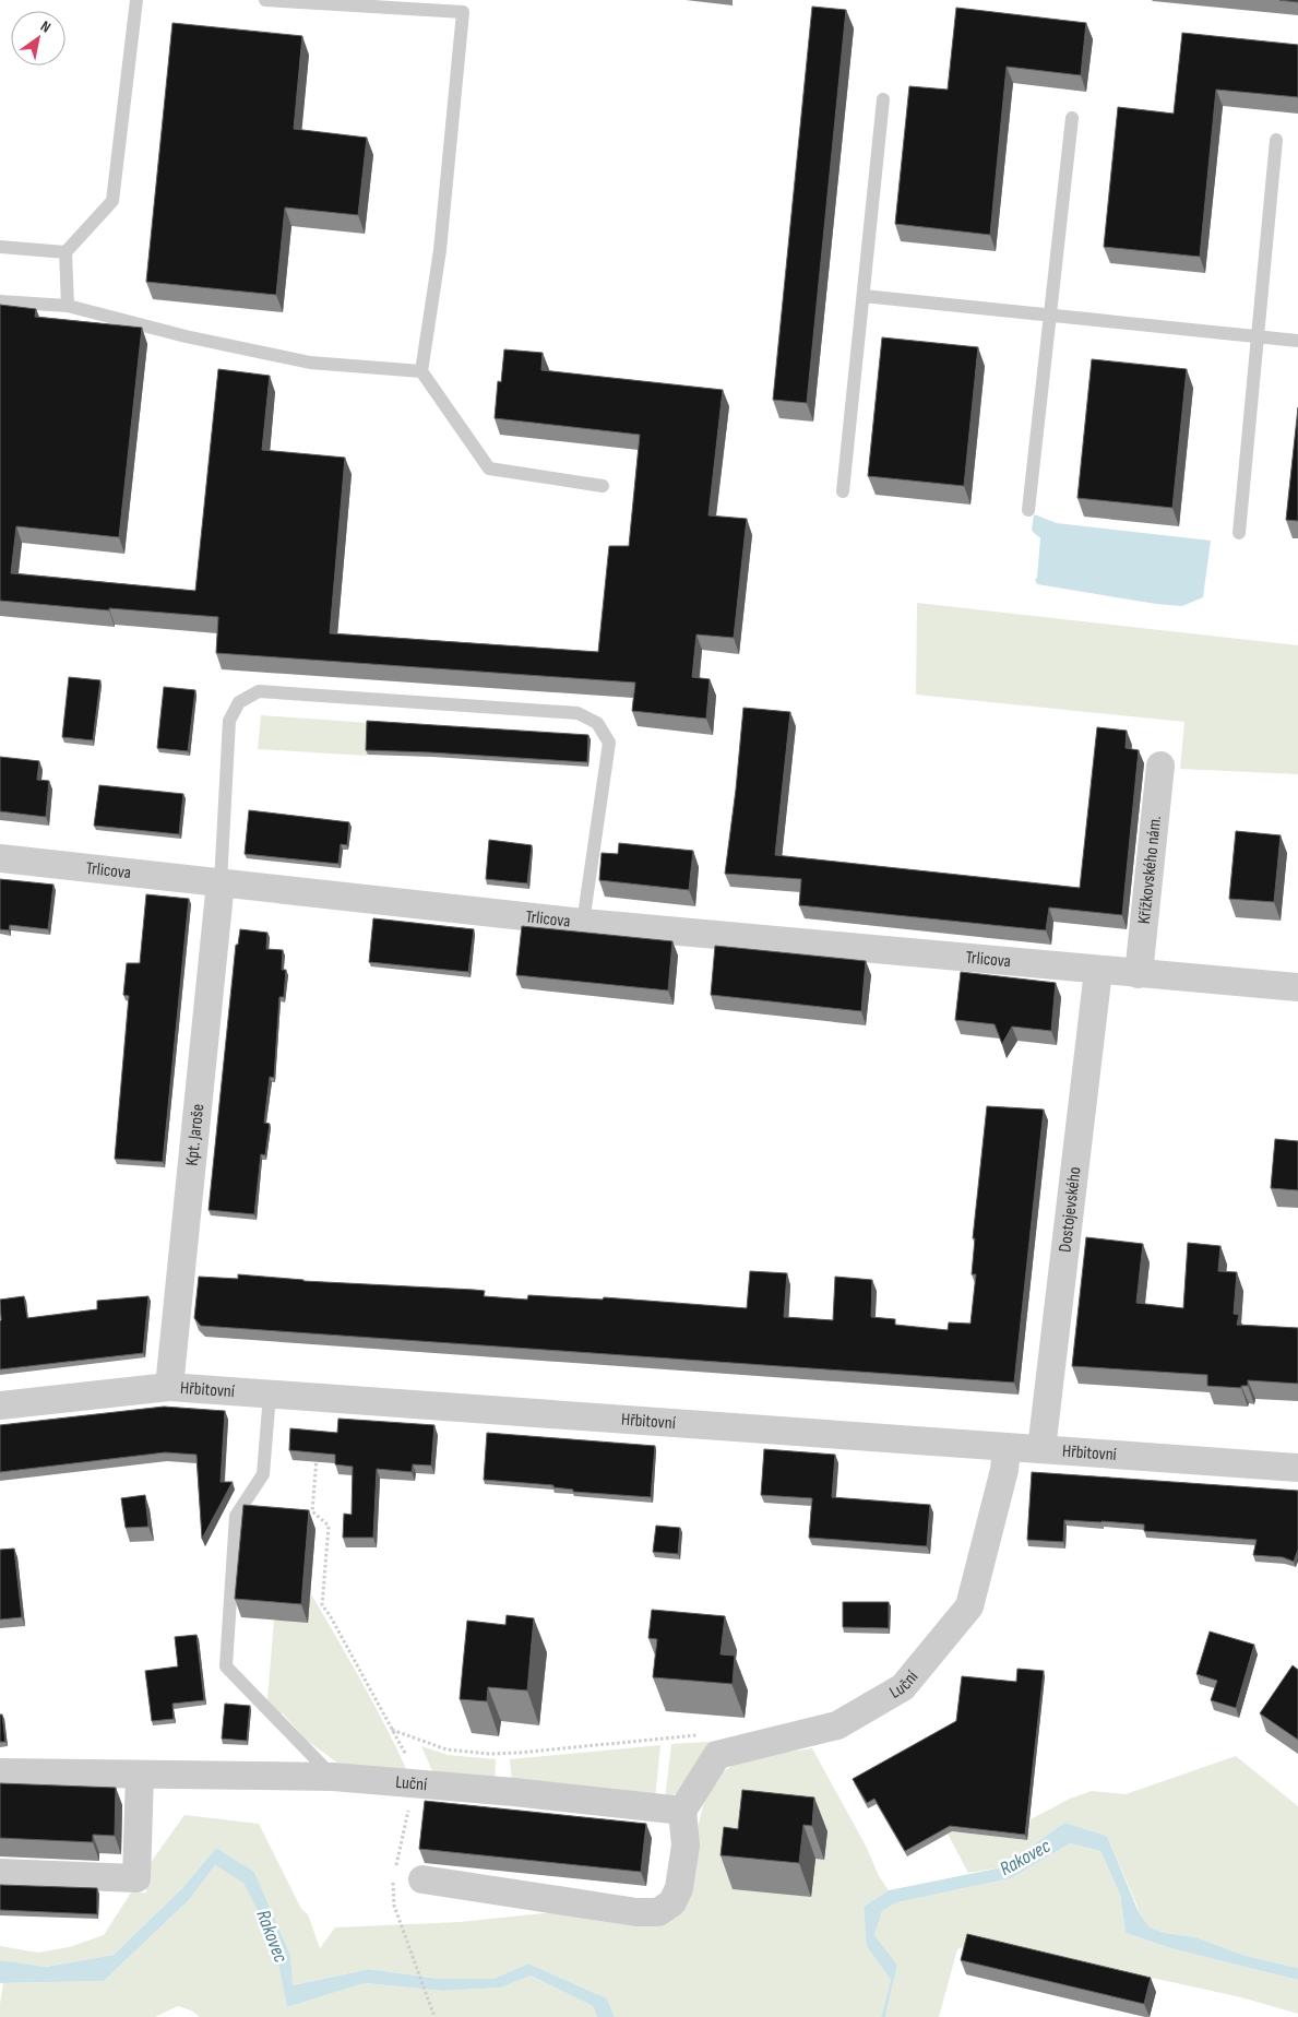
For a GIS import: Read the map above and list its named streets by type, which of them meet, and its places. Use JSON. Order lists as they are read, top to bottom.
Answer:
{
  "streets": {
    "street": [
      "Trlicova",
      "Křížkovského nám.",
      "Kpt. Jaroše",
      "Dostojevského",
      "Hřbitovní",
      "Luční"
    ]
  },
  "crossings": [
    ["Trlicova", "Kpt. Jaroše"],
    ["Trlicova", "Dostojevského"],
    ["Kpt. Jaroše", "Hřbitovní"],
    ["Dostojevského", "Hřbitovní"],
    ["Hřbitovní", "Luční"]
  ],
  "water": ["Rakovec"],
  "north": "top right"
}
